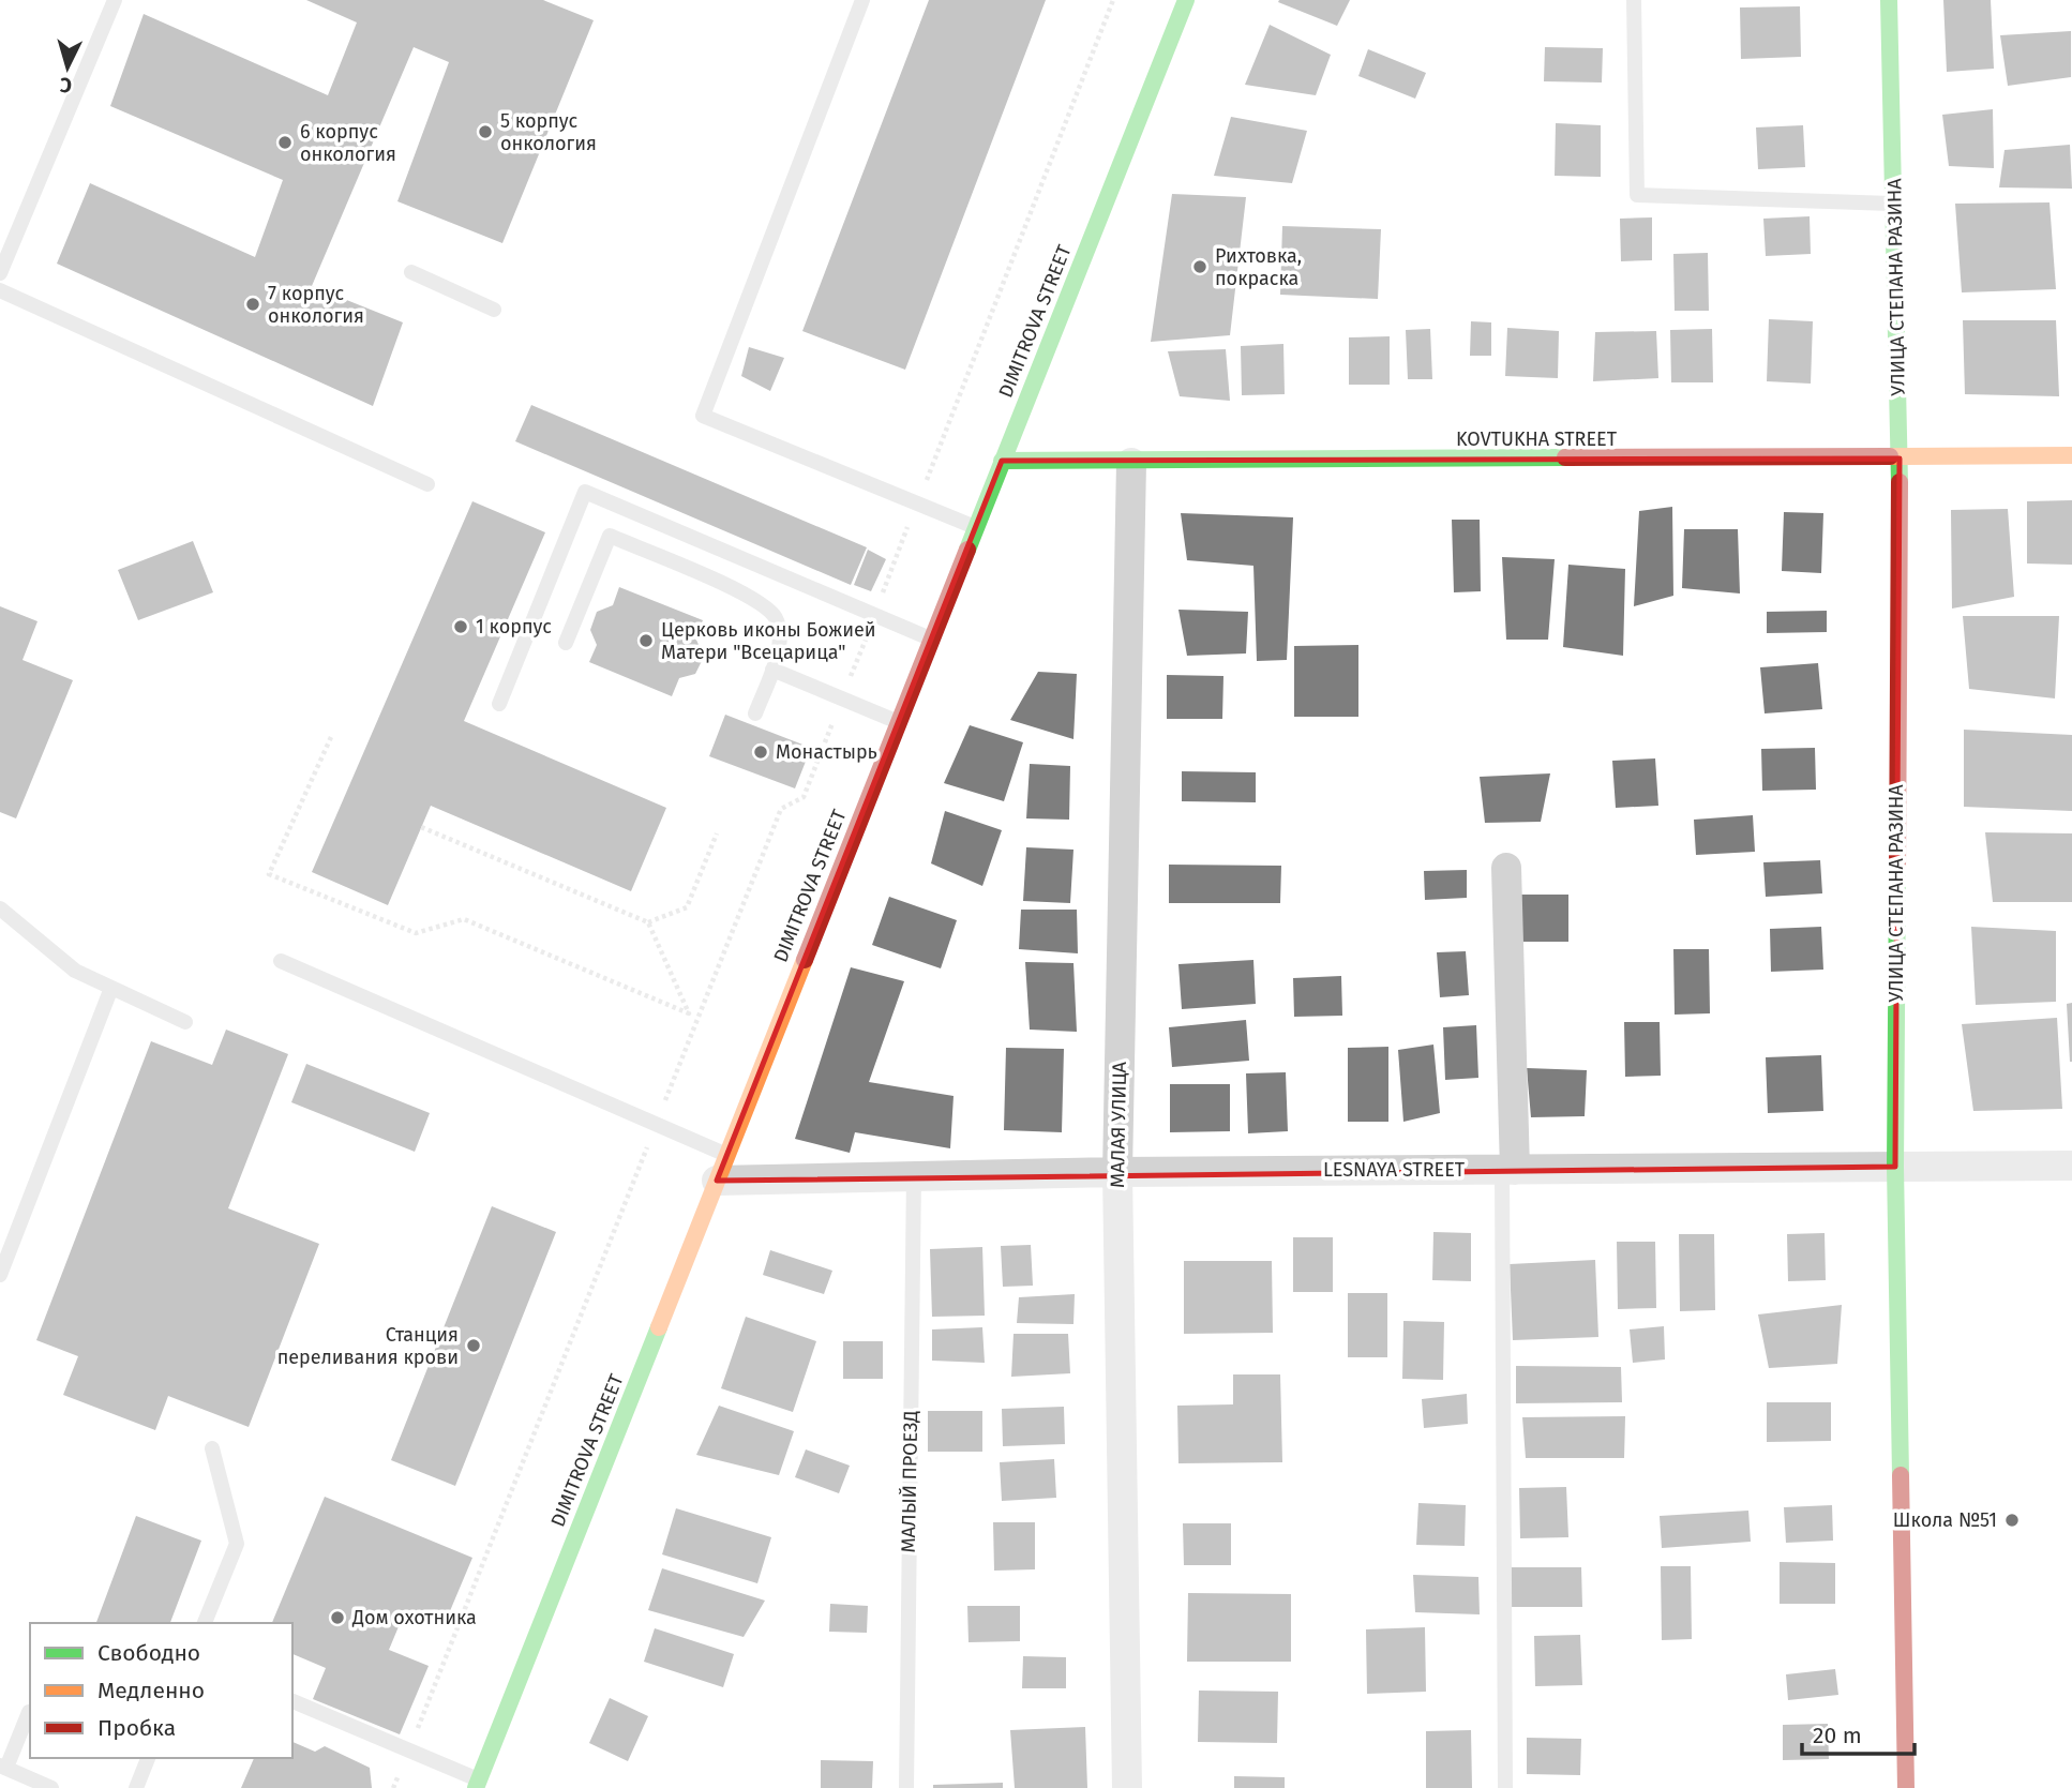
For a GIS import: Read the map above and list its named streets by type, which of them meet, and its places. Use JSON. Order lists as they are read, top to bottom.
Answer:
{
  "streets": {
    "street": [
      "УЛИЦА СТЕПАНА РАЗИНА",
      "DIMITROVA STREET",
      "KOVTUKHA STREET",
      "МАЛАЯ УЛИЦА",
      "LESNAYA STREET"
    ],
    "lane": ["МАЛЫЙ ПРОЕЗД"]
  },
  "crossings": [
    ["УЛИЦА СТЕПАНА РАЗИНА", "KOVTUKHA STREET"],
    ["УЛИЦА СТЕПАНА РАЗИНА", "LESNAYA STREET"],
    ["DIMITROVA STREET", "KOVTUKHA STREET"],
    ["DIMITROVA STREET", "LESNAYA STREET"],
    ["KOVTUKHA STREET", "МАЛАЯ УЛИЦА"],
    ["МАЛАЯ УЛИЦА", "LESNAYA STREET"],
    ["LESNAYA STREET", "МАЛЫЙ ПРОЕЗД"]
  ],
  "places": [
    "5 корпус онкология",
    "6 корпус онкология",
    "Рихтовка, покраска",
    "7 корпус онкология",
    "1 корпус",
    "Церковь иконы Божией Матери \"Всецарица\"",
    "Монастырь",
    "Станция переливания крови",
    "Школа №51",
    "Дом охотника"
  ],
  "legend": ["Свободно", "Медленно", "Пробка"],
  "scale_bar": "20 m",
  "north": "bottom"
}
